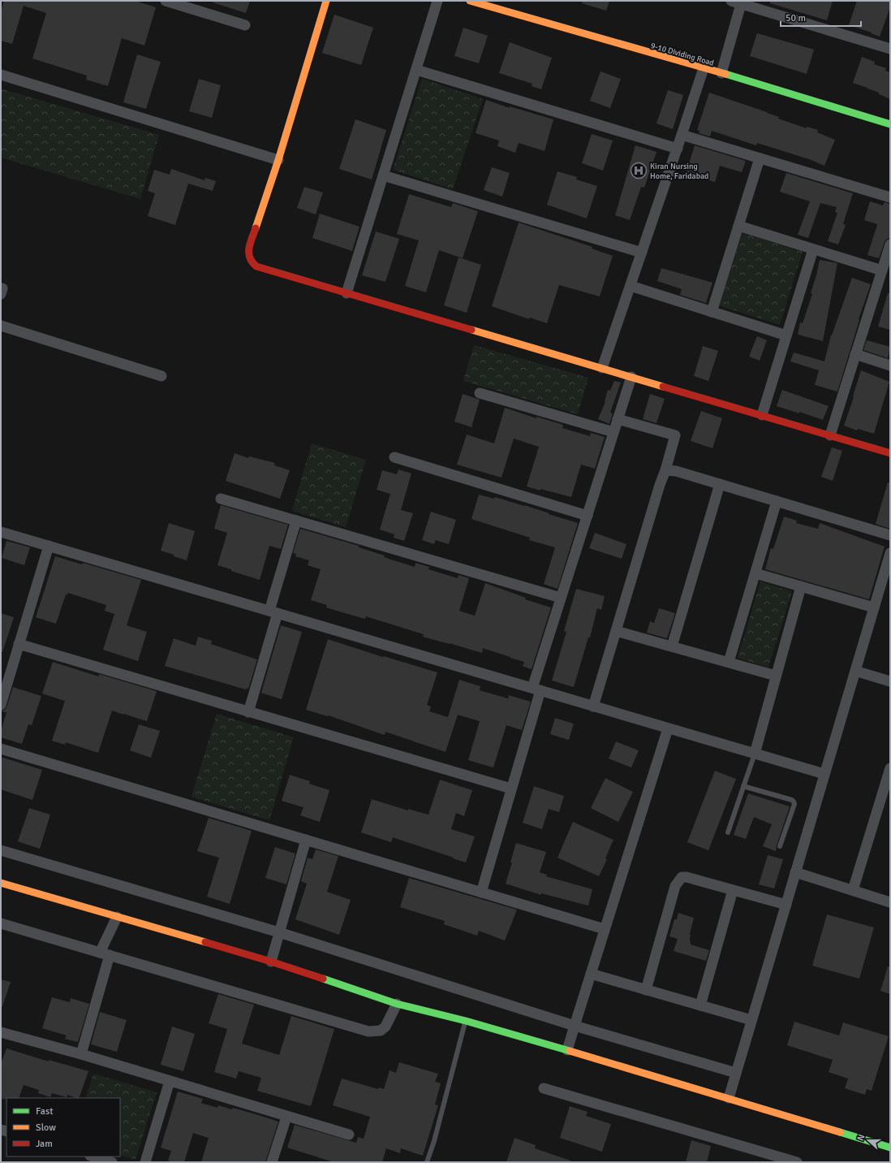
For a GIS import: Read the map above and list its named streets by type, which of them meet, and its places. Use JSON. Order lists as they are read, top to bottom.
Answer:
{
  "streets": {
    "street": ["9-10 Dividing Road"]
  },
  "places": {
    "hospital": ["Kiran Nursing Home, Faridabad"]
  },
  "legend": ["Fast", "Slow", "Jam"],
  "scale_bar": "50 m",
  "north": "left"
}
